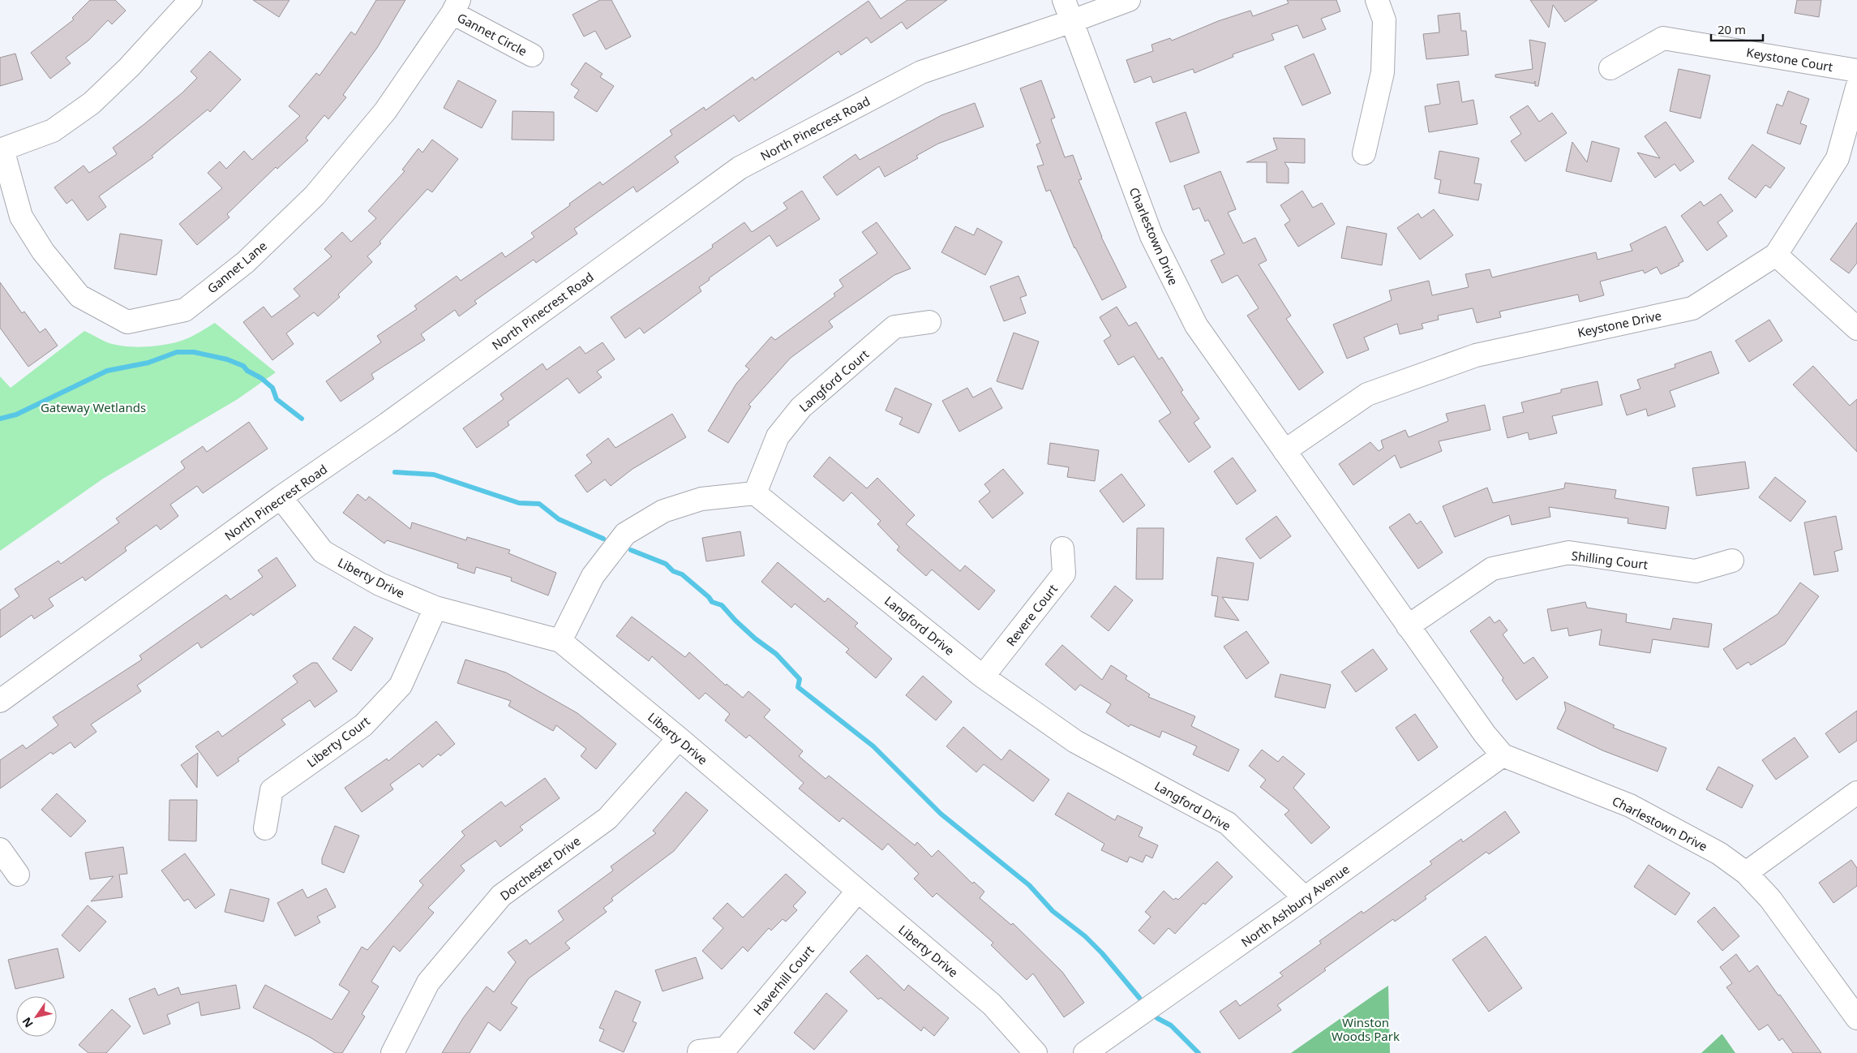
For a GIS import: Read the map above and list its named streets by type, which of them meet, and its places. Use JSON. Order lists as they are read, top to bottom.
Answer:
{
  "streets": {
    "street": [
      "Gannet Circle",
      "Keystone Court",
      "North Pinecrest Road",
      "Charlestown Drive",
      "Gannet Lane",
      "Keystone Drive",
      "Langford Court",
      "Shilling Court",
      "Liberty Drive",
      "Revere Court",
      "Langford Drive",
      "Liberty Court",
      "Dorchester Drive",
      "North Ashbury Avenue",
      "Haverhill Court"
    ]
  },
  "crossings": [
    ["Gannet Circle", "Gannet Lane"],
    ["North Pinecrest Road", "Charlestown Drive"],
    ["North Pinecrest Road", "Liberty Drive"],
    ["Charlestown Drive", "Keystone Drive"],
    ["Charlestown Drive", "Shilling Court"],
    ["Charlestown Drive", "North Ashbury Avenue"],
    ["Langford Court", "Langford Drive"],
    ["Liberty Drive", "Liberty Court"],
    ["Liberty Drive", "Dorchester Drive"],
    ["Liberty Drive", "Haverhill Court"],
    ["Revere Court", "Langford Drive"],
    ["Langford Drive", "North Ashbury Avenue"]
  ],
  "parks": ["Gateway Wetlands", "Winston Woods Park"],
  "scale_bar": "20 m",
  "north": "bottom left"
}
